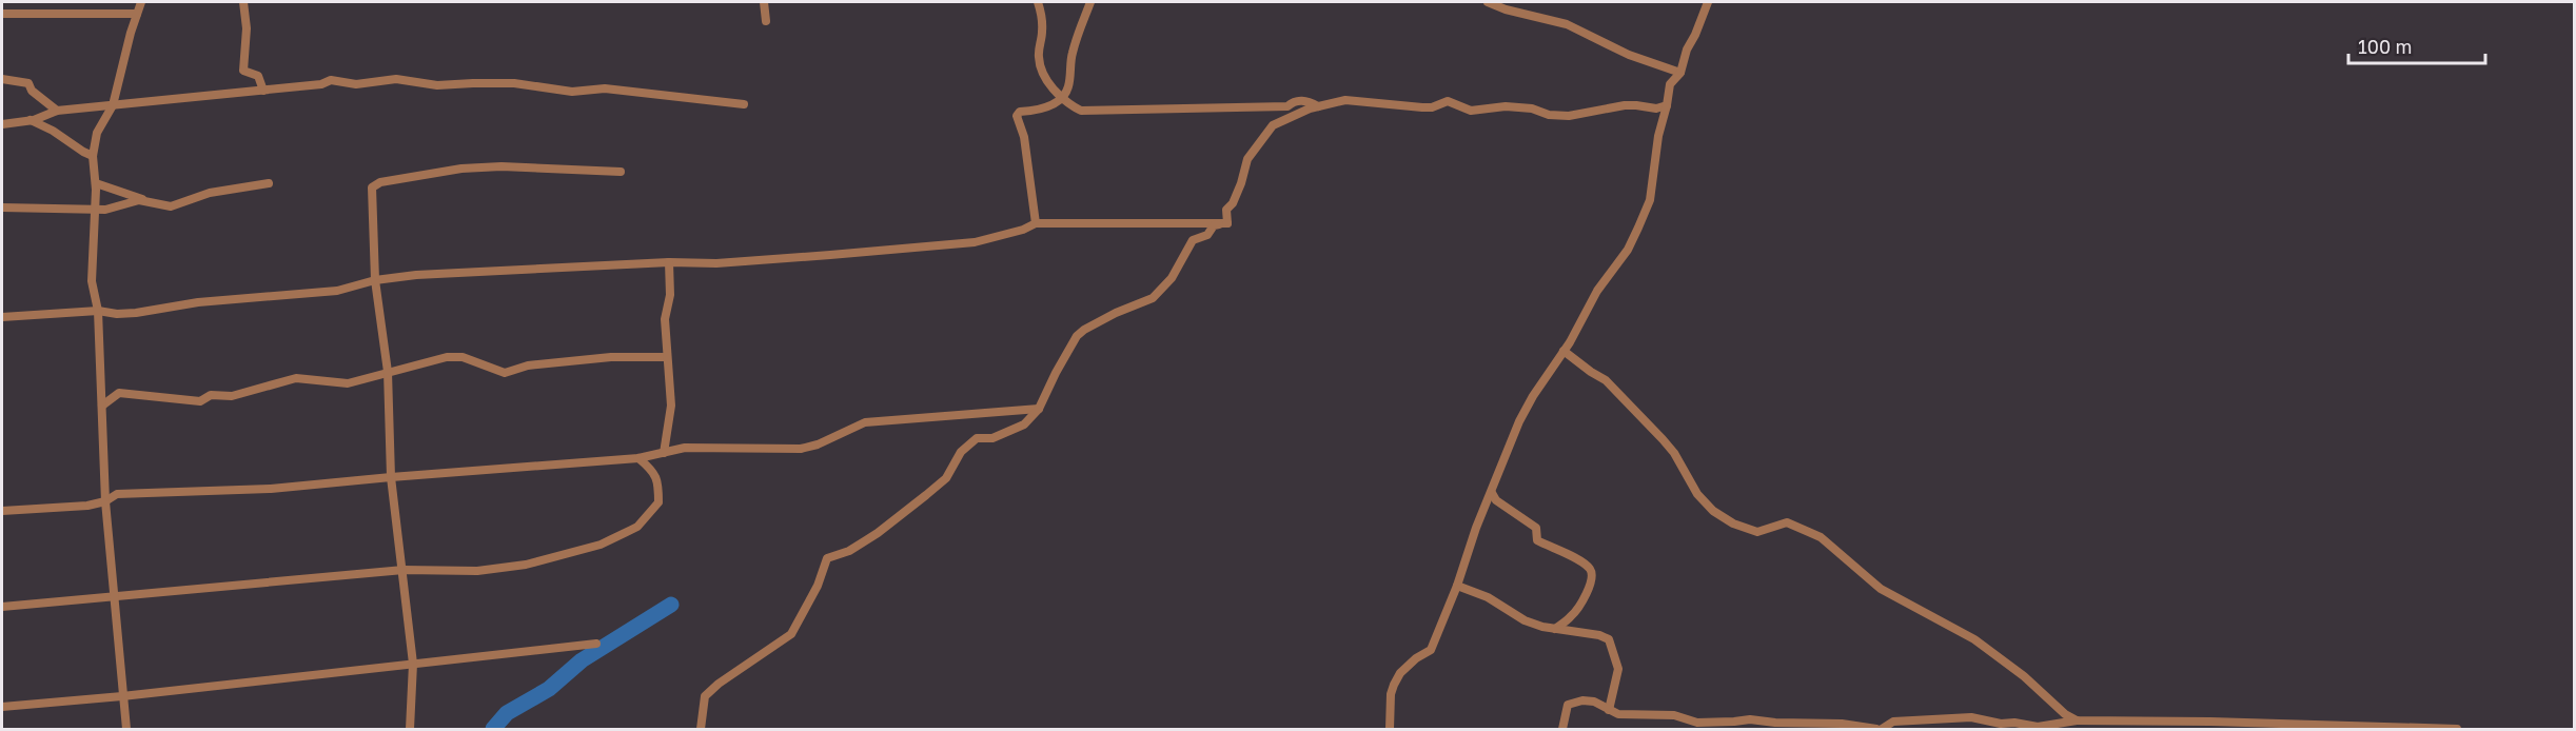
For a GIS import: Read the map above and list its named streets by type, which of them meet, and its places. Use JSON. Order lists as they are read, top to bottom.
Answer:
{
  "scale_bar": "100 m"
}
